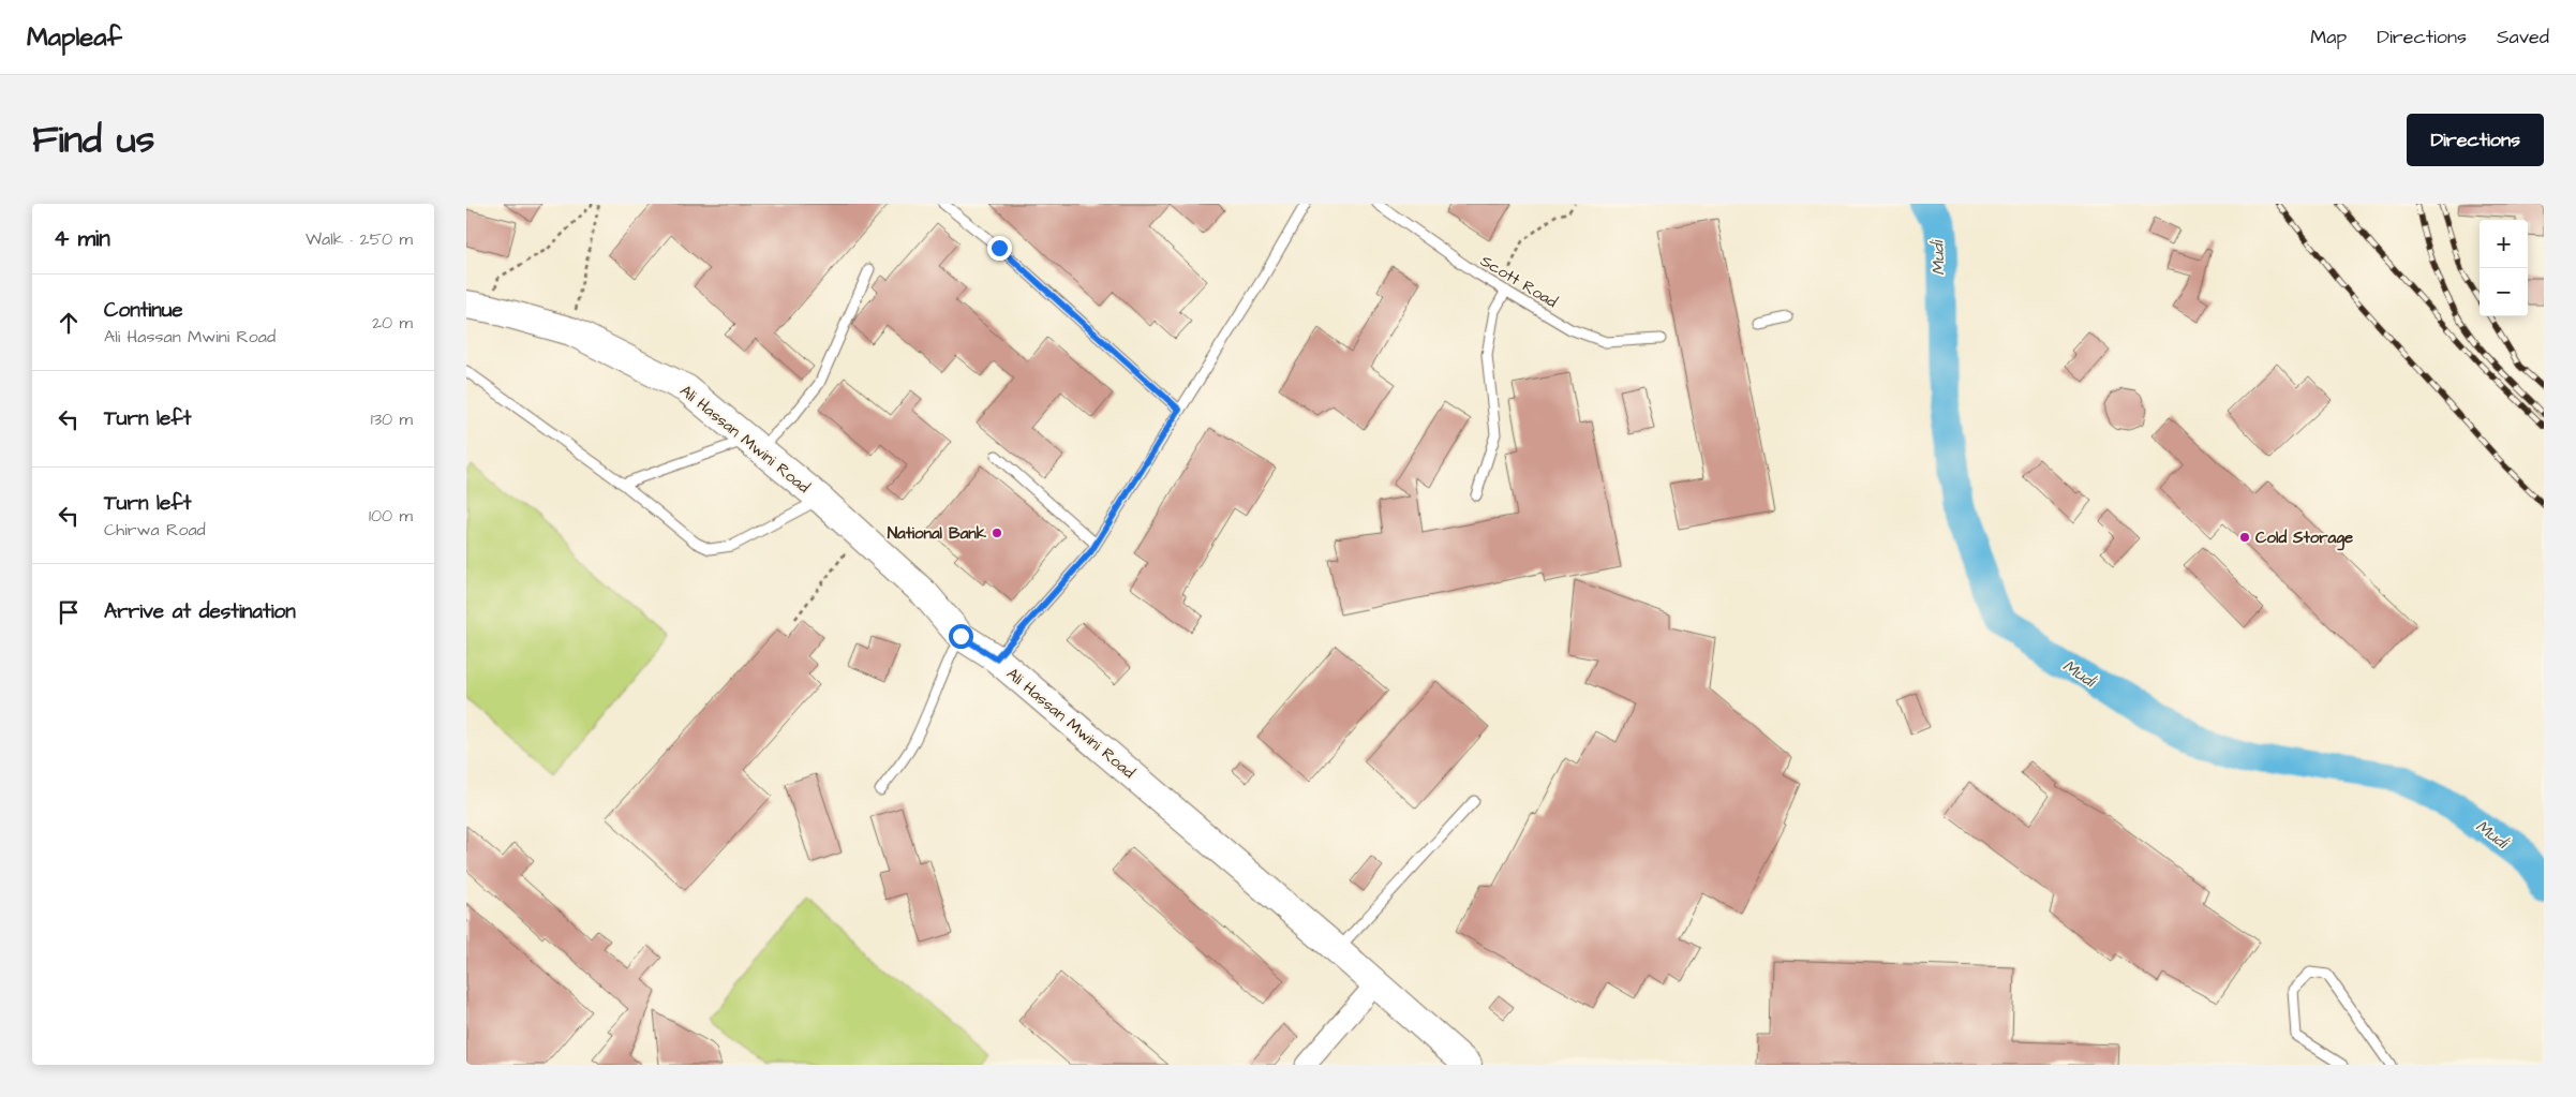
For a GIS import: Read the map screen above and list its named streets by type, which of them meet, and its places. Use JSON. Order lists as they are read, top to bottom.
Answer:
{
  "streets": {
    "main road": ["Ali Hassan Mwini Road"],
    "lane": ["Scott Road"]
  },
  "water": ["Mudi"],
  "places": ["National Bank", "Cold Storage"],
  "page": {
    "header": "Mapleaf",
    "nav": ["Map", "Directions", "Saved"],
    "title": "Find us",
    "buttons": "Directions",
    "heading": ["4 min", "Walk · 250 m"],
    "map_buttons": ["+", "−"],
    "list": [
      ["Continue", "Ali Hassan Mwini Road", "20 m"],
      ["Turn left", "130 m"],
      ["Turn left", "Chirwa Road", "100 m"],
      "Arrive at destination"
    ]
  }
}
